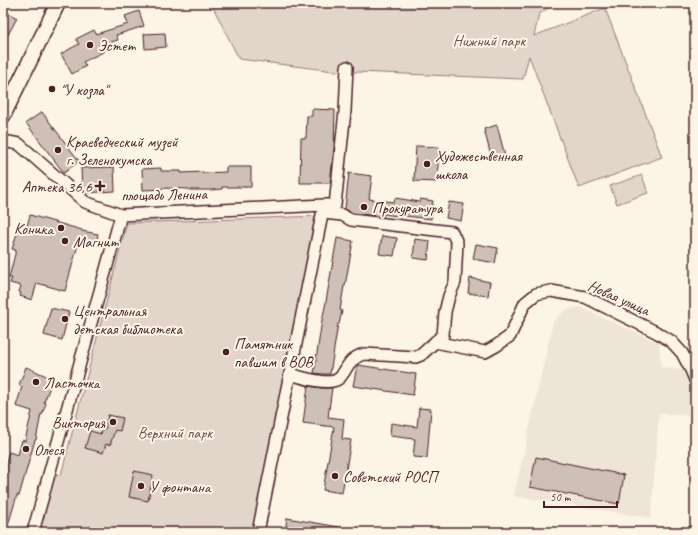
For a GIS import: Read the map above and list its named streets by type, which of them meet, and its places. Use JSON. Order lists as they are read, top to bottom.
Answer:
{
  "streets": {
    "street": ["площадь Ленина", "Новая улица"]
  },
  "crossings": [
    ["площадь Ленина", "Новая улица"]
  ],
  "parks": ["Нижний парк", "Верхний парк"],
  "places": {
    "other": [
      "Эстет",
      "\"У козла\"",
      "Краеведческий музей г. Зеленокумска",
      "Художественная школа",
      "Прокуратура",
      "Коника",
      "Магнит",
      "Центральная детская библиотека",
      "Памятник павшим в ВОВ",
      "Ласточка",
      "Виктория",
      "Олеся",
      "Советский РОСП",
      "У фонтана"
    ],
    "health": ["Аптека 36,6"]
  },
  "scale_bar": "50 m"
}
